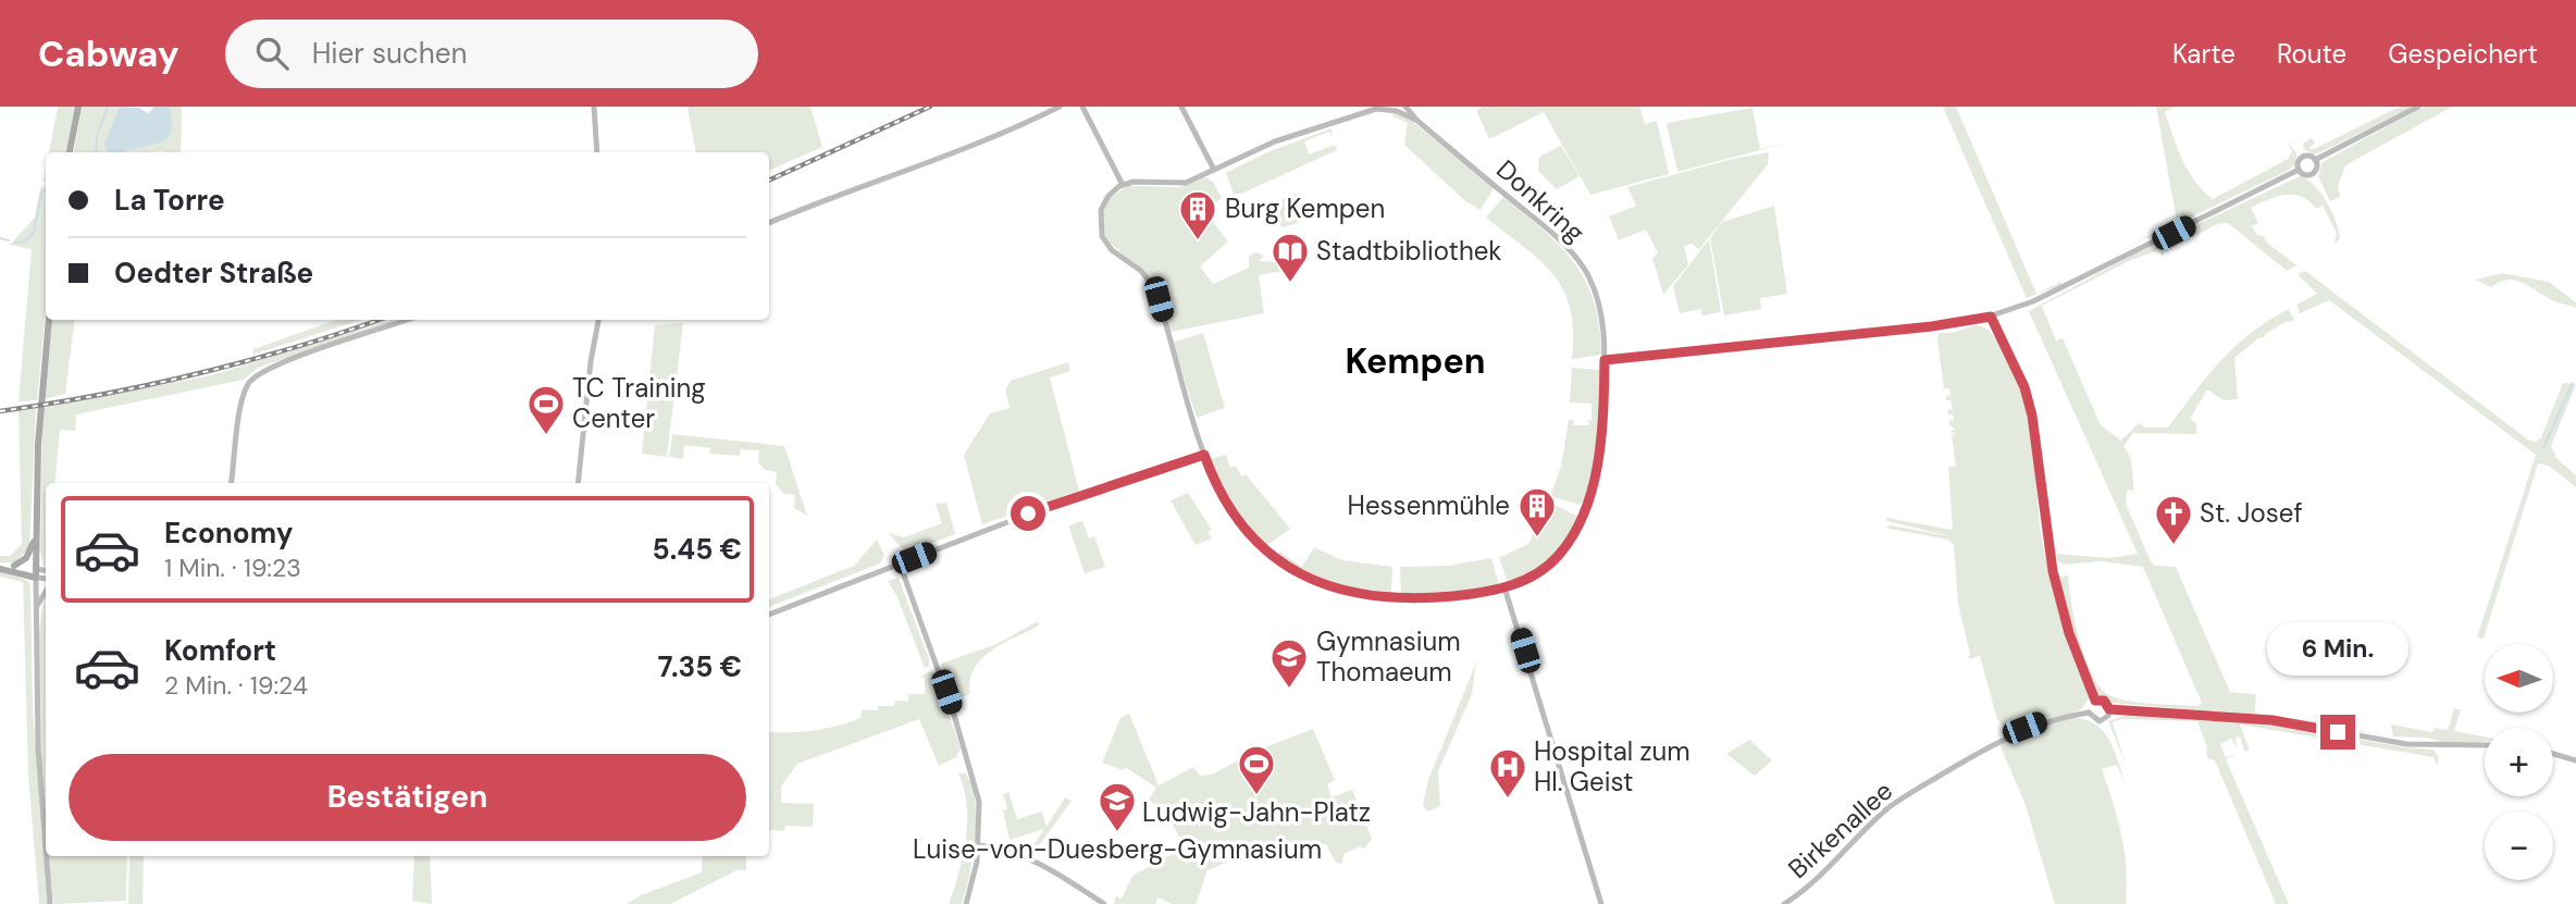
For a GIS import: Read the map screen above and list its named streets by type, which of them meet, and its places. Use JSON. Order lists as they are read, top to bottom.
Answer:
{
  "streets": {
    "main road": ["Donkring", "Birkenallee"]
  },
  "districts": ["Kempen"],
  "places": {
    "building": ["Burg Kempen", "Hessenmühle"],
    "library": ["Stadtbibliothek"],
    "sports": ["TC Training Center", "Ludwig-Jahn-Platz"],
    "church": ["St. Josef"],
    "school or university": ["Gymnasium Thomaeum", "Luise-von-Duesberg-Gymnasium"],
    "hospital": ["Hospital zum Hl. Geist"]
  },
  "north": "left",
  "page": {
    "header": "Cabway",
    "search": "Hier suchen",
    "nav": ["Karte", "Route", "Gespeichert"],
    "banner": ["La Torre", "Oedter Straße"],
    "list": [
      {
        "name": "Economy",
        "note": "1 Min. · 19:23",
        "value": "5.45 €"
      },
      {
        "name": "Komfort",
        "note": "2 Min. · 19:24",
        "value": "7.35 €"
      }
    ],
    "bubble": "6 Min.",
    "map_buttons": ["+", "−"],
    "buttons": "Bestätigen"
  }
}
